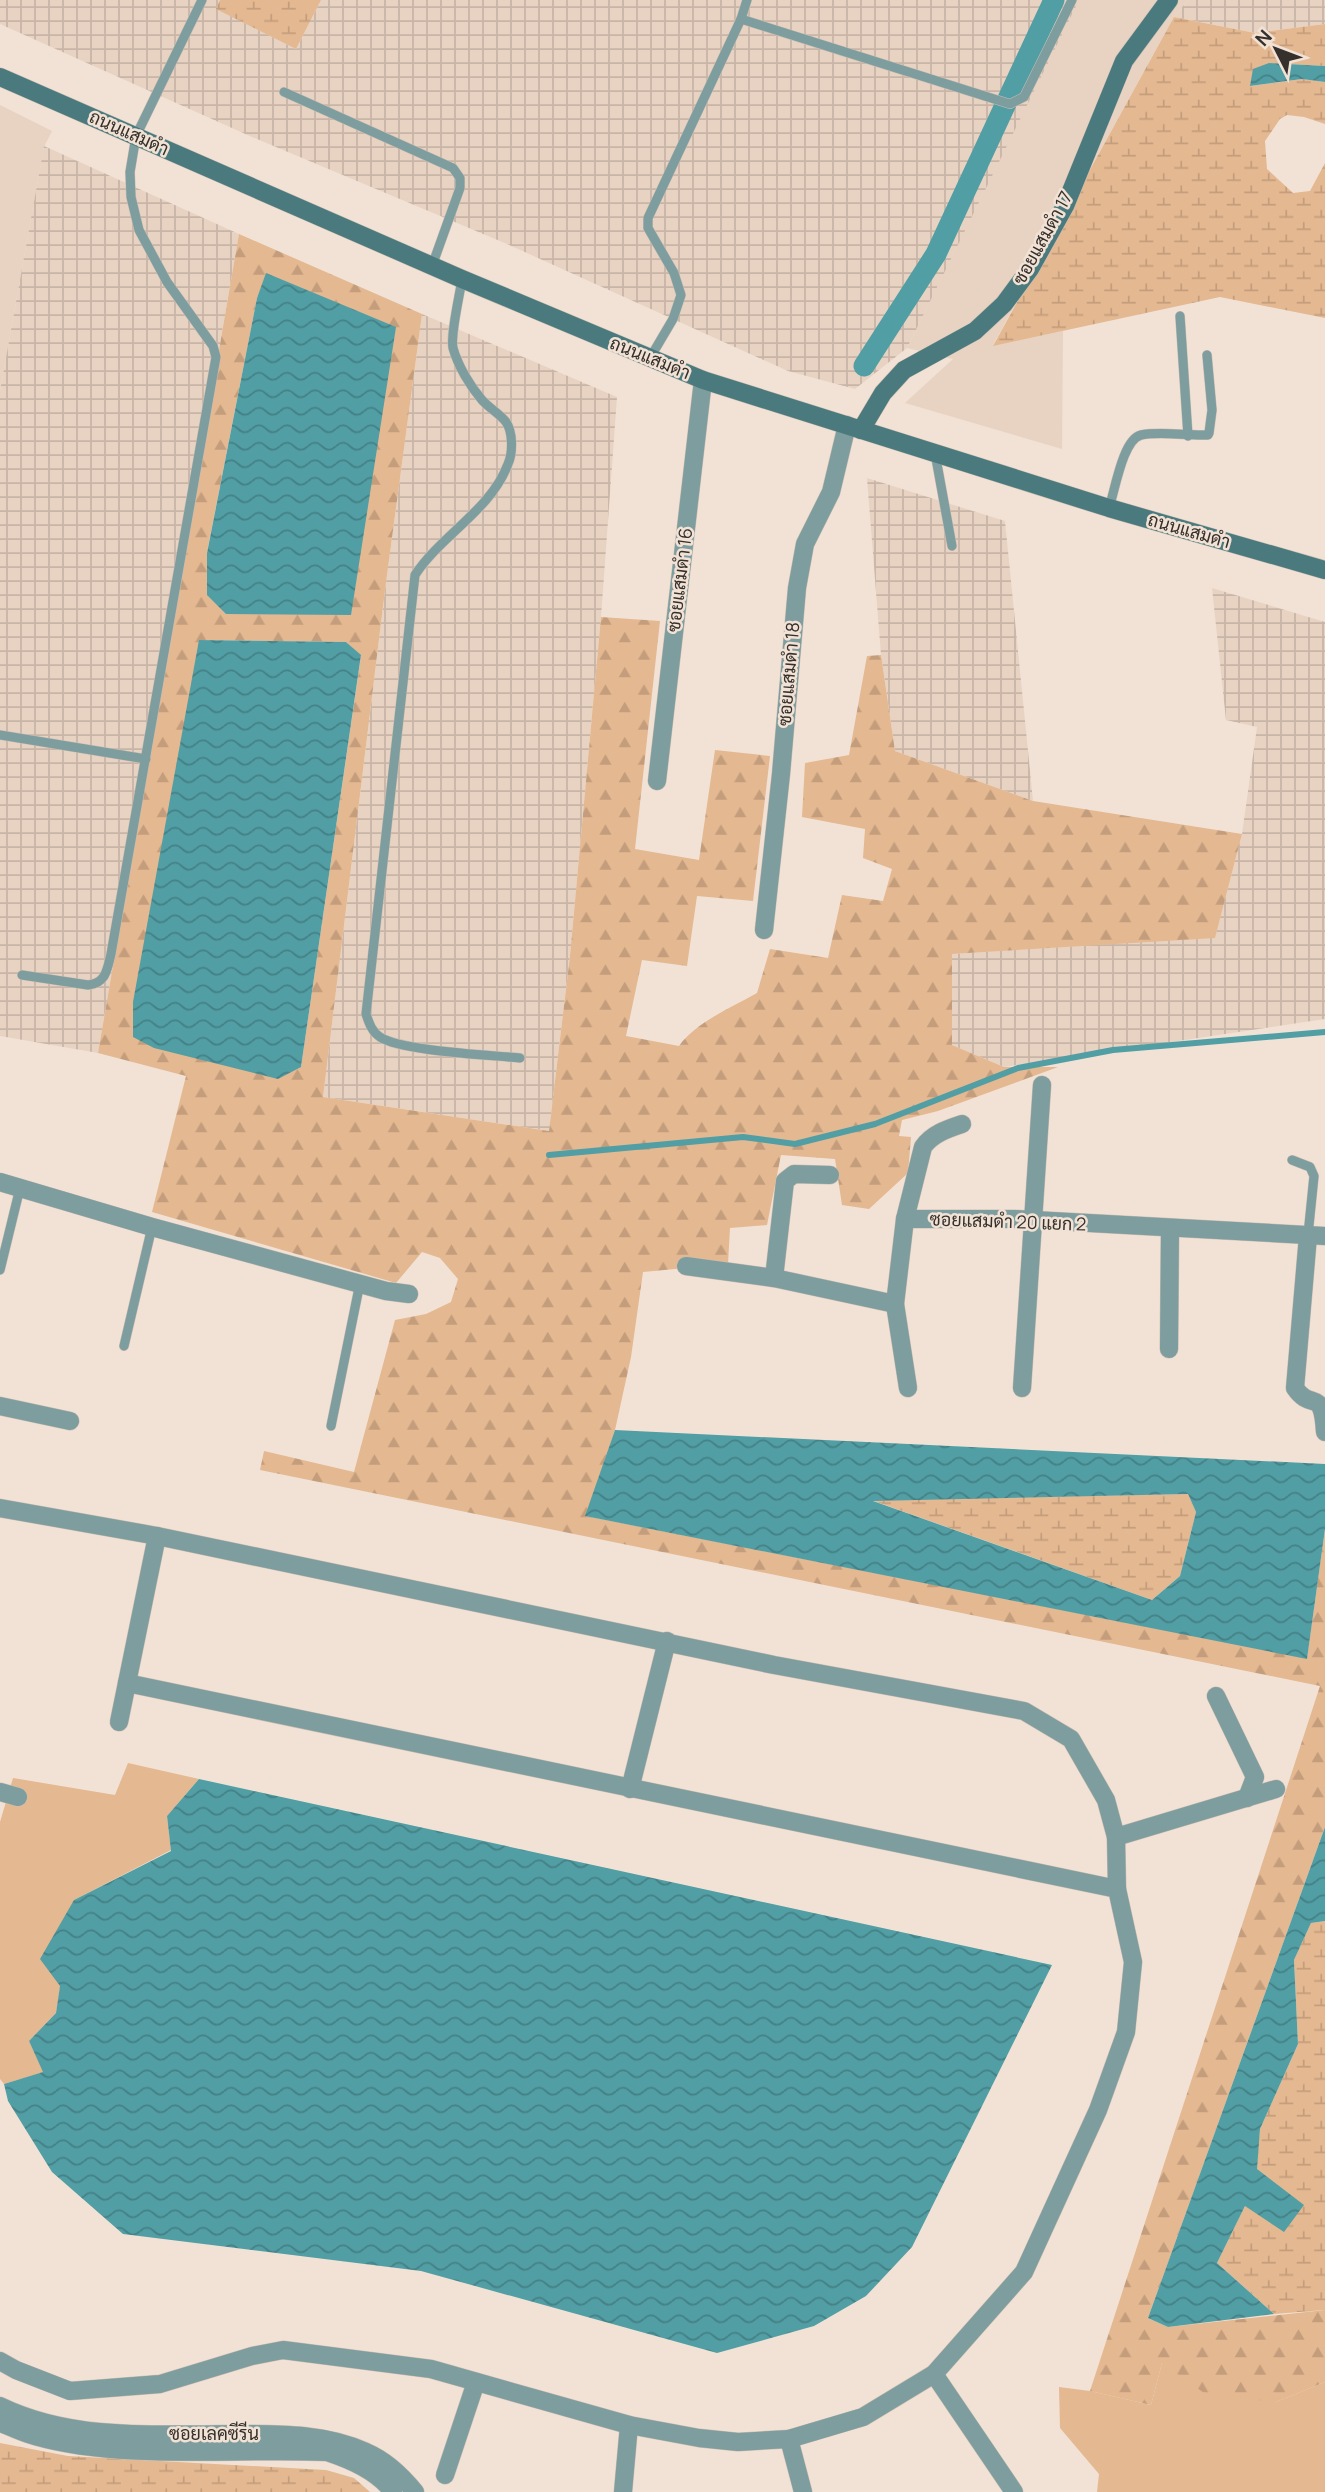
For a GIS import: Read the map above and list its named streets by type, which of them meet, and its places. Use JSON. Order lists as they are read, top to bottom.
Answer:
{
  "streets": {
    "street": [
      "ถนนแสมดำ",
      "ซอยแสมดำ 17",
      "ซอยแสมดำ 16",
      "ซอยแสมดำ 18",
      "ซอยแสมดำ 20 แยก 2",
      "ซอยเลคซีรีน"
    ]
  },
  "crossings": [
    ["ถนนแสมดำ", "ซอยแสมดำ 17"],
    ["ถนนแสมดำ", "ซอยแสมดำ 16"],
    ["ถนนแสมดำ", "ซอยแสมดำ 18"],
    ["ซอยแสมดำ 17", "ซอยแสมดำ 18"]
  ],
  "north": "top left"
}
